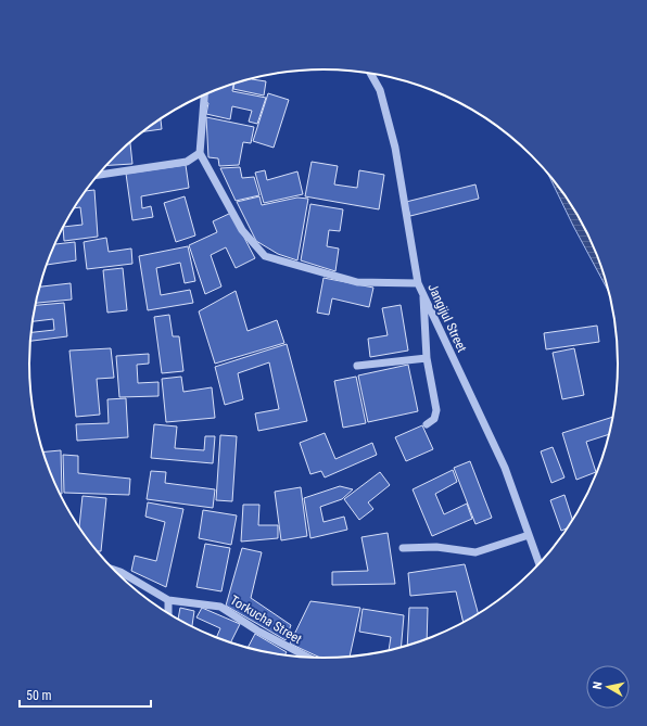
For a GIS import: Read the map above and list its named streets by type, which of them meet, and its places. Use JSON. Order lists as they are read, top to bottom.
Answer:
{
  "streets": {
    "street": ["Jangijul Street", "Torkucha Street"]
  },
  "scale_bar": "50 m",
  "north": "left"
}
